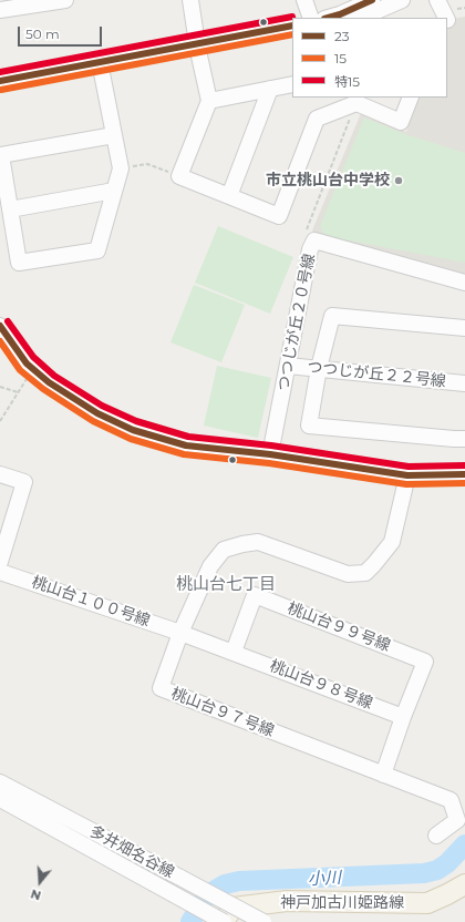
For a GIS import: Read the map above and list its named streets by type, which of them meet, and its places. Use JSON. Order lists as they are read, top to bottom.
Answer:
{
  "streets": {
    "main road": ["神戸加古川姫路線"],
    "street": [
      "つつじが丘２０号線",
      "つつじが丘２２号線",
      "桃山台１００号線",
      "桃山台９９号線",
      "桃山台９８号線",
      "桃山台９７号線",
      "多井畑名谷線"
    ]
  },
  "crossings": [
    ["つつじが丘２０号線", "つつじが丘２２号線"],
    ["桃山台１００号線", "桃山台９８号線"],
    ["桃山台１００号線", "桃山台９７号線"],
    ["桃山台９９号線", "桃山台９８号線"],
    ["桃山台９８号線", "桃山台９７号線"],
    ["多井畑名谷線", "神戸加古川姫路線"]
  ],
  "districts": ["桃山台七丁目"],
  "water": ["小川"],
  "places": ["市立桃山台中学校"],
  "lines": ["transit line 23", "transit line 特15", "transit line 15"],
  "legend": ["23", "15", "特15"],
  "scale_bar": "50 m",
  "north": "bottom"
}
